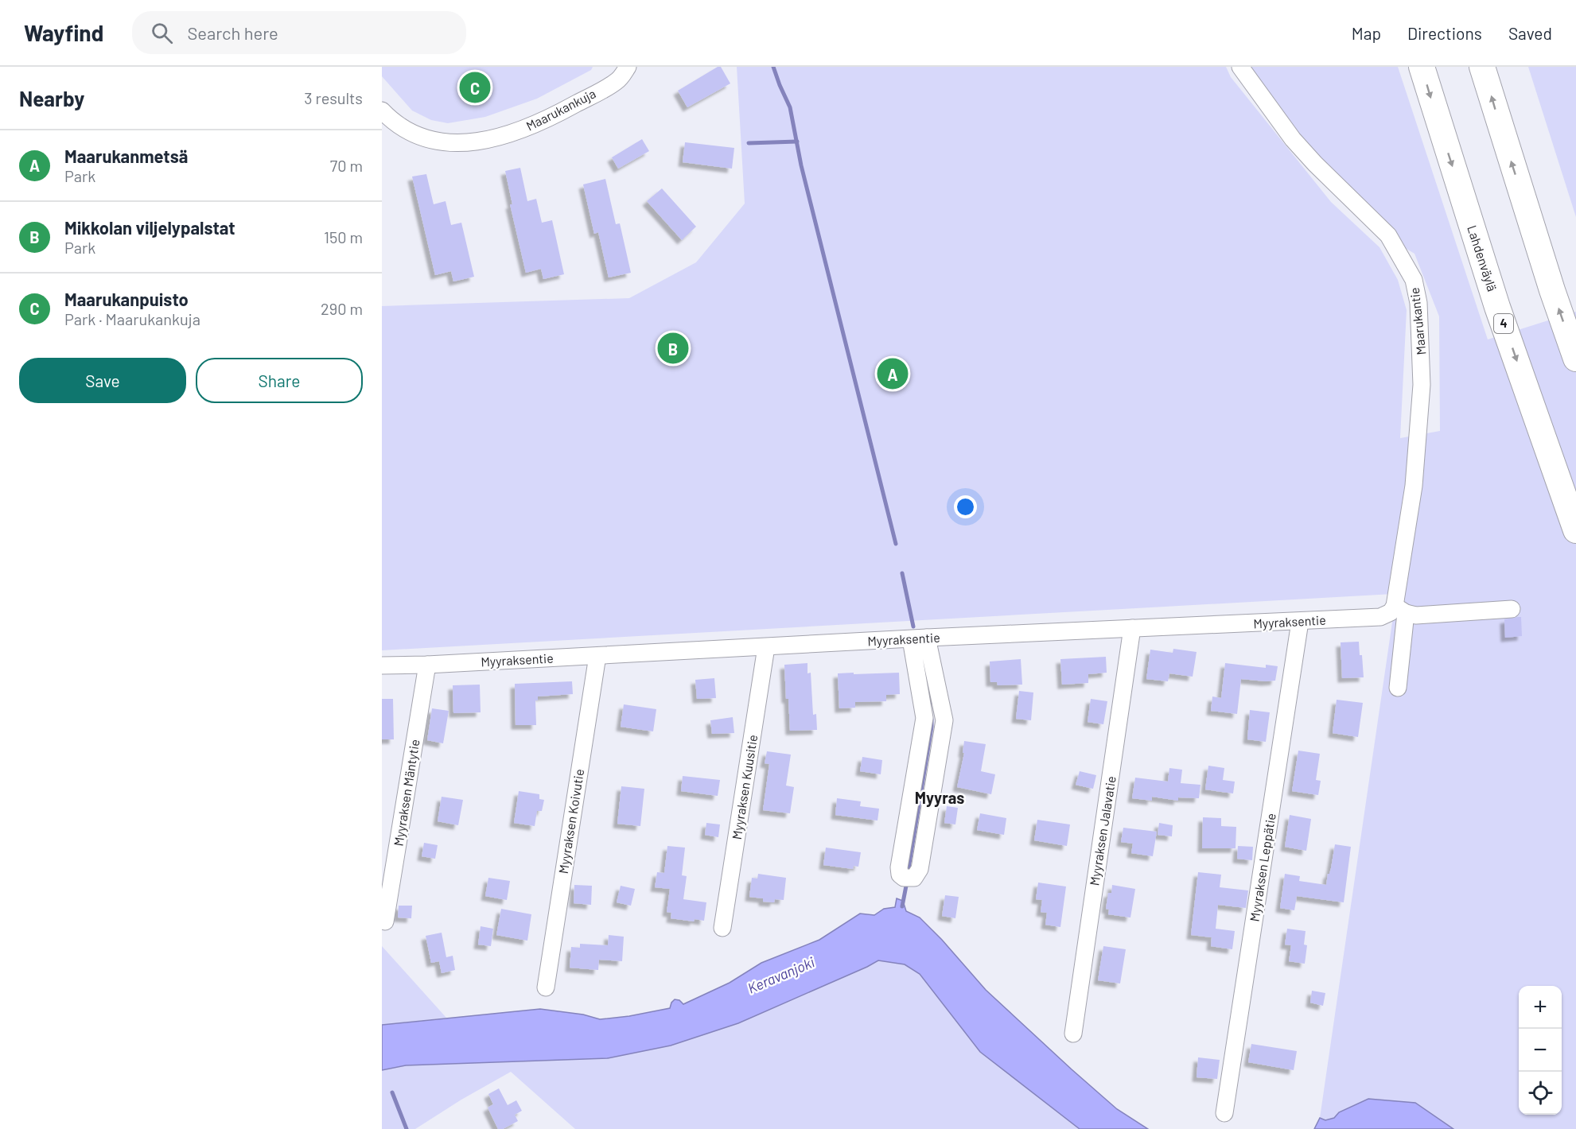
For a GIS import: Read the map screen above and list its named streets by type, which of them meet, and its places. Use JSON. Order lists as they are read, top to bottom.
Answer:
{
  "streets": {
    "highway": ["Lahdenväylä", "4"],
    "street": [
      "Maarukankuja",
      "Maarukantie",
      "Myyraksentie",
      "Myyraksen Kuusitie",
      "Myyraksen Mäntytie",
      "Myyraksen Koivutie",
      "Myyraksen Jalavatie",
      "Myyraksen Leppätie"
    ]
  },
  "crossings": [
    ["Maarukantie", "Myyraksentie"],
    ["Myyraksentie", "Myyraksen Kuusitie"],
    ["Myyraksentie", "Myyraksen Mäntytie"],
    ["Myyraksentie", "Myyraksen Koivutie"],
    ["Myyraksentie", "Myyraksen Jalavatie"],
    ["Myyraksentie", "Myyraksen Leppätie"]
  ],
  "districts": ["Myyras"],
  "water": ["Keravanjoki"],
  "page": {
    "header": "Wayfind",
    "search": "Search here",
    "nav": ["Map", "Directions", "Saved"],
    "heading": ["Nearby", "3 results"],
    "pins": ["C", "B", "A"],
    "list": [
      {
        "mark": "A",
        "name": "Maarukanmetsä",
        "note": "Park",
        "value": "70 m"
      },
      {
        "mark": "B",
        "name": "Mikkolan viljelypalstat",
        "note": "Park",
        "value": "150 m"
      },
      {
        "mark": "C",
        "name": "Maarukanpuisto",
        "note": "Park · Maarukankuja",
        "value": "290 m"
      }
    ],
    "buttons": ["Save", "Share"],
    "map_buttons": ["+", "−"]
  }
}
